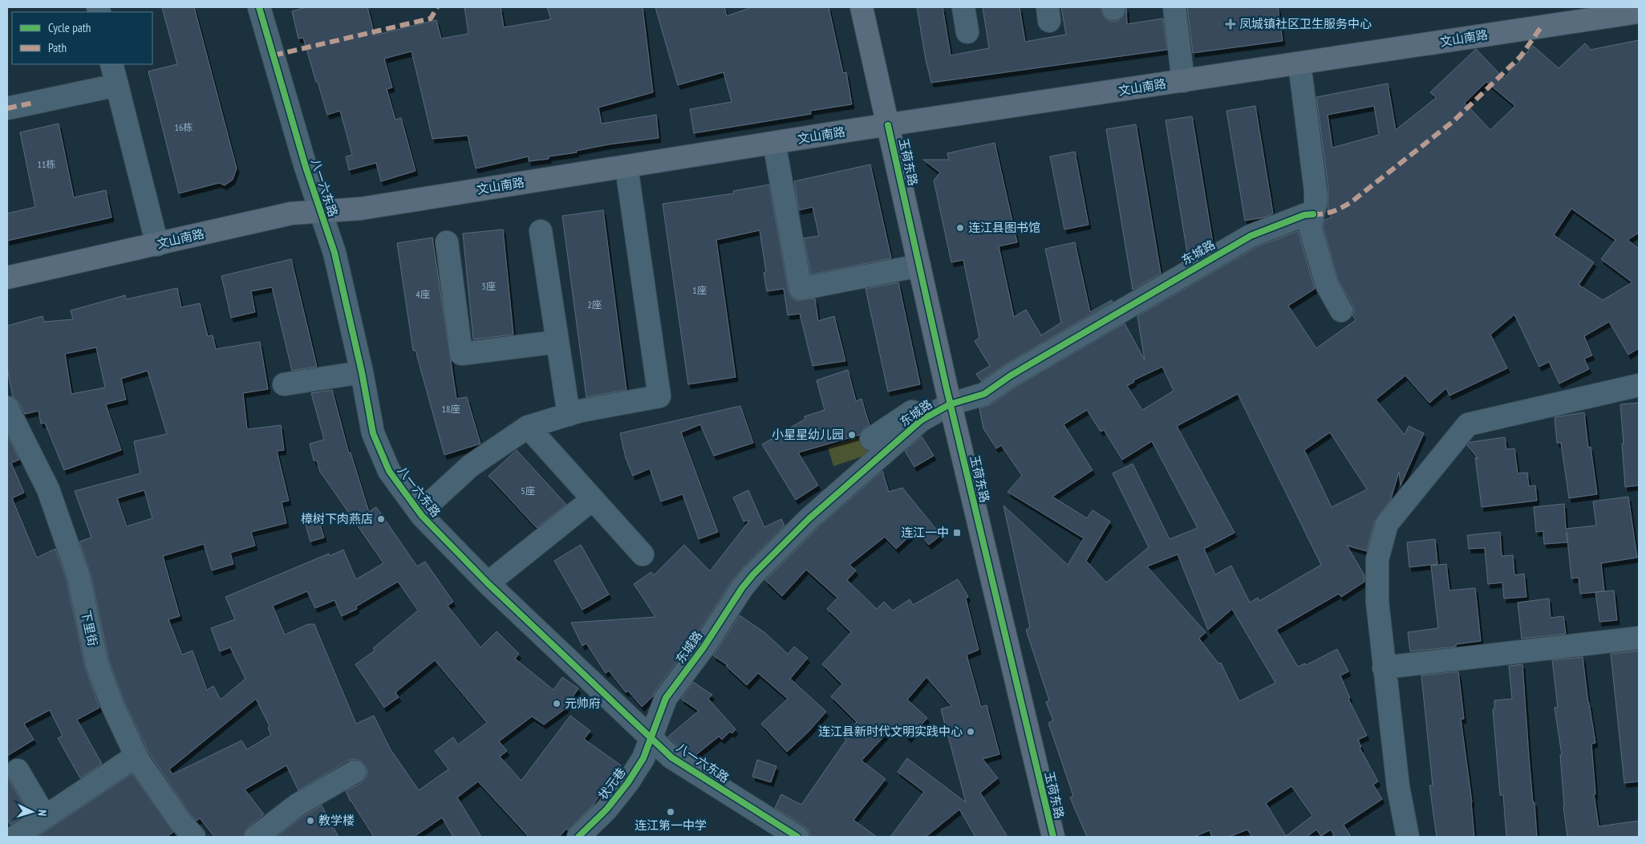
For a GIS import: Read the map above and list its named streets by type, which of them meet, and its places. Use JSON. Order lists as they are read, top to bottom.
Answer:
{
  "streets": {
    "main road": ["文山南路", "玉荷东路"],
    "street": [
      "八一六东路",
      "东城路",
      "下里街",
      "状元巷"
    ]
  },
  "crossings": [
    ["文山南路", "玉荷东路"],
    ["文山南路", "八一六东路"],
    ["玉荷东路", "东城路"],
    ["八一六东路", "东城路"],
    ["八一六东路", "状元巷"],
    ["东城路", "状元巷"]
  ],
  "places": {
    "health": ["凤城镇社区卫生服务中心"],
    "other": [
      "连江县图书馆",
      "小星星幼儿园",
      "樟树下肉燕店",
      "元帅府",
      "连江县新时代文明实践中心",
      "连江第一中学",
      "教学楼"
    ],
    "transit": ["连江一中"]
  },
  "house_numbers": [
    "16栋",
    "11栋",
    "3座",
    "1座",
    "4座",
    "2座",
    "18座",
    "5座"
  ],
  "legend": ["Cycle path", "Path"],
  "north": "right"
}
